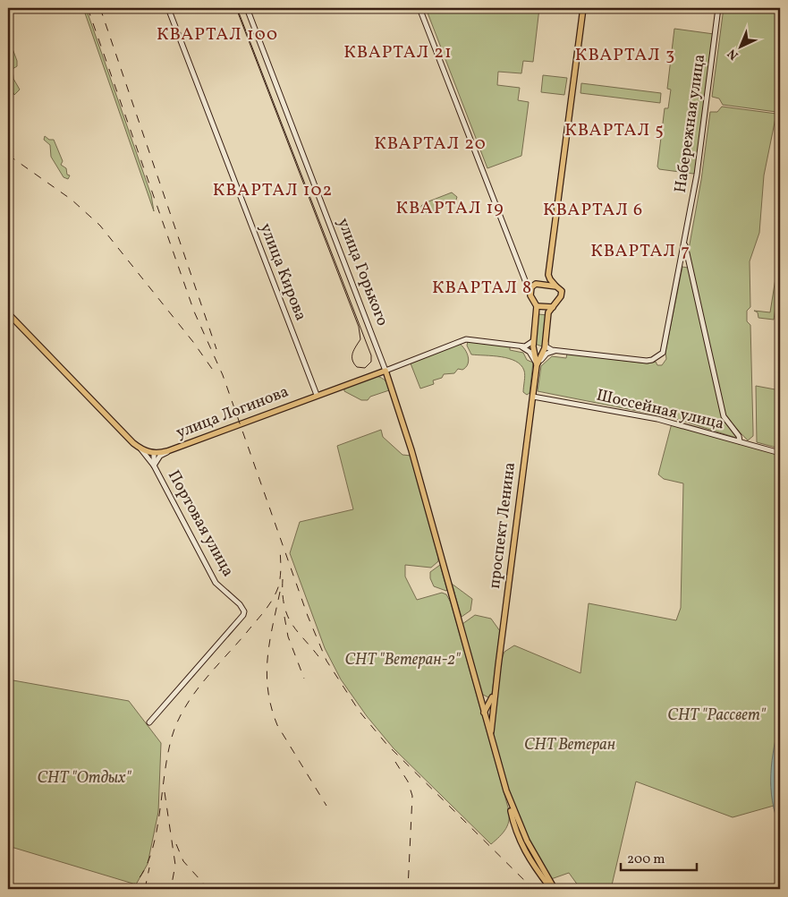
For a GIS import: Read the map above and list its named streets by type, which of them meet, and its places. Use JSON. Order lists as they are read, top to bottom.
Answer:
{
  "streets": {
    "main road": ["улица Логинова", "проспект Ленина"],
    "street": [
      "Набережная улица",
      "улица Кирова",
      "улица Горького",
      "Шоссейная улица",
      "Портовая улица"
    ]
  },
  "crossings": [
    ["Набережная улица", "Шоссейная улица"],
    ["улица Кирова", "улица Логинова"],
    ["улица Горького", "улица Логинова"],
    ["Шоссейная улица", "проспект Ленина"],
    ["улица Логинова", "Портовая улица"]
  ],
  "districts": [
    "КВАРТАЛ 100",
    "КВАРТАЛ 21",
    "КВАРТАЛ 3",
    "КВАРТАЛ 5",
    "КВАРТАЛ 20",
    "КВАРТАЛ 102",
    "КВАРТАЛ 19",
    "КВАРТАЛ 6",
    "КВАРТАЛ 7",
    "КВАРТАЛ 8"
  ],
  "parks": [
    "СНТ \"Ветеран-2\"",
    "СНТ \"Рассвет\"",
    "СНТ Ветеран",
    "СНТ \"Отдых\""
  ],
  "scale_bar": "200 m",
  "north": "bottom left"
}
